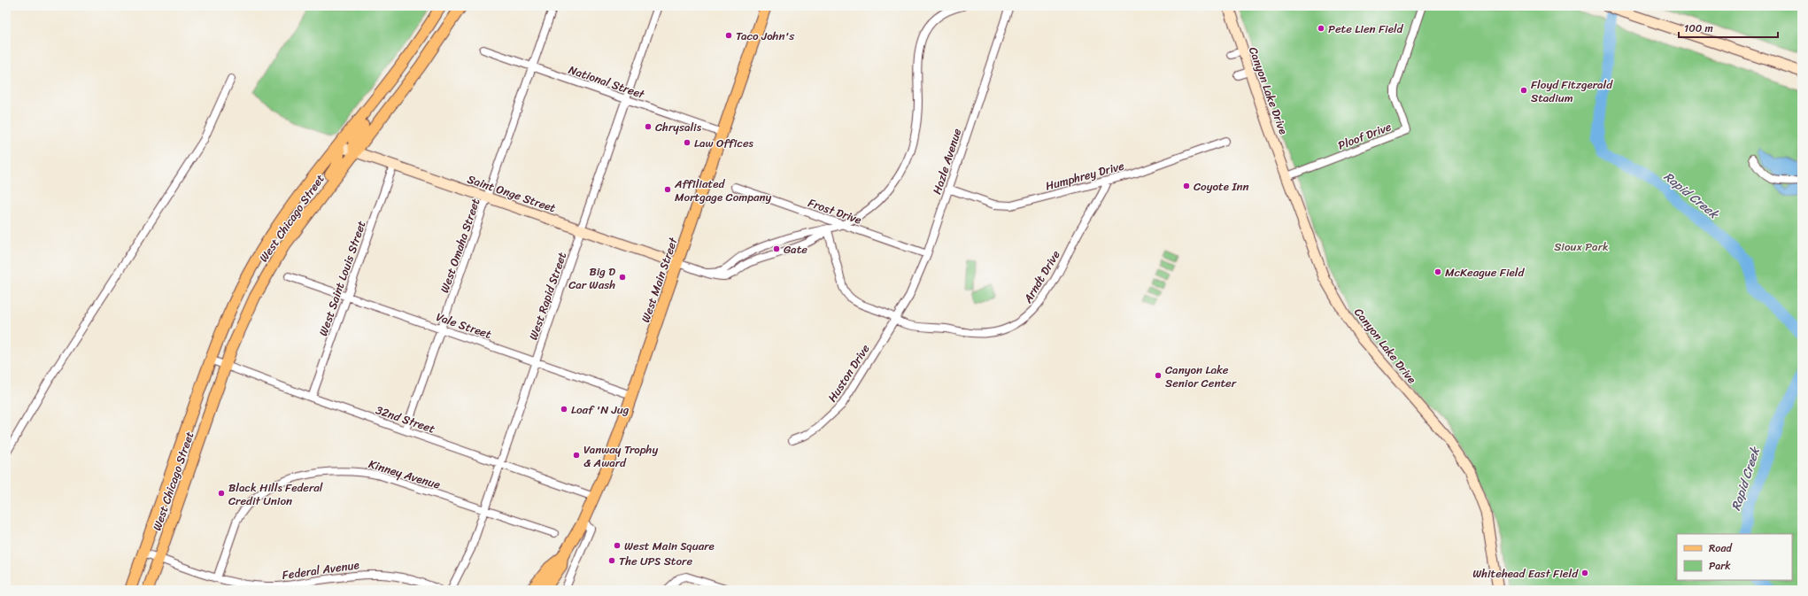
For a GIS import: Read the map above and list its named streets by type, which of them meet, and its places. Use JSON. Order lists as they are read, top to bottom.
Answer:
{
  "streets": {
    "main road": ["West Chicago Street", "West Main Street"],
    "street": [
      "National Street",
      "Canyon Lake Drive",
      "Ploof Drive",
      "Hazle Avenue",
      "Humphrey Drive",
      "Saint Onge Street",
      "Frost Drive",
      "West Omaha Street",
      "Arndt Drive",
      "West Saint Louis Street",
      "West Rapid Street",
      "Vale Street",
      "Huston Drive",
      "32nd Street",
      "Kinney Avenue",
      "Federal Avenue"
    ]
  },
  "crossings": [
    ["National Street", "West Omaha Street"],
    ["National Street", "West Main Street"],
    ["National Street", "West Rapid Street"],
    ["Canyon Lake Drive", "Ploof Drive"],
    ["Hazle Avenue", "Humphrey Drive"],
    ["Hazle Avenue", "Frost Drive"],
    ["Hazle Avenue", "Arndt Drive"],
    ["Hazle Avenue", "Huston Drive"],
    ["Humphrey Drive", "Arndt Drive"],
    ["Saint Onge Street", "West Chicago Street"],
    ["Saint Onge Street", "West Omaha Street"],
    ["Saint Onge Street", "West Saint Louis Street"],
    ["Saint Onge Street", "West Main Street"],
    ["Saint Onge Street", "West Rapid Street"],
    ["West Chicago Street", "32nd Street"],
    ["West Chicago Street", "Federal Avenue"],
    ["West Omaha Street", "Vale Street"],
    ["West Omaha Street", "32nd Street"],
    ["Arndt Drive", "Huston Drive"],
    ["West Saint Louis Street", "Vale Street"],
    ["West Saint Louis Street", "32nd Street"],
    ["West Main Street", "Vale Street"],
    ["West Main Street", "32nd Street"],
    ["West Rapid Street", "Vale Street"],
    ["West Rapid Street", "32nd Street"],
    ["West Rapid Street", "Kinney Avenue"],
    ["Kinney Avenue", "Federal Avenue"]
  ],
  "water": ["Rapid Creek"],
  "parks": ["Sioux Park"],
  "places": [
    "Pete Lien Field",
    "Taco John's",
    "Floyd Fitzgerald Stadium",
    "Chrysalis",
    "Law Offices",
    "Coyote Inn",
    "Affiliated Mortgage Company",
    "Gate",
    "McKeague Field",
    "Big D Car Wash",
    "Canyon Lake Senior Center",
    "Loaf 'N Jug",
    "Vanway Trophy & Award",
    "Black Hills Federal Credit Union",
    "West Main Square",
    "The UPS Store",
    "Whitehead East Field"
  ],
  "legend": ["Road", "Park"],
  "scale_bar": "100 m"
}
